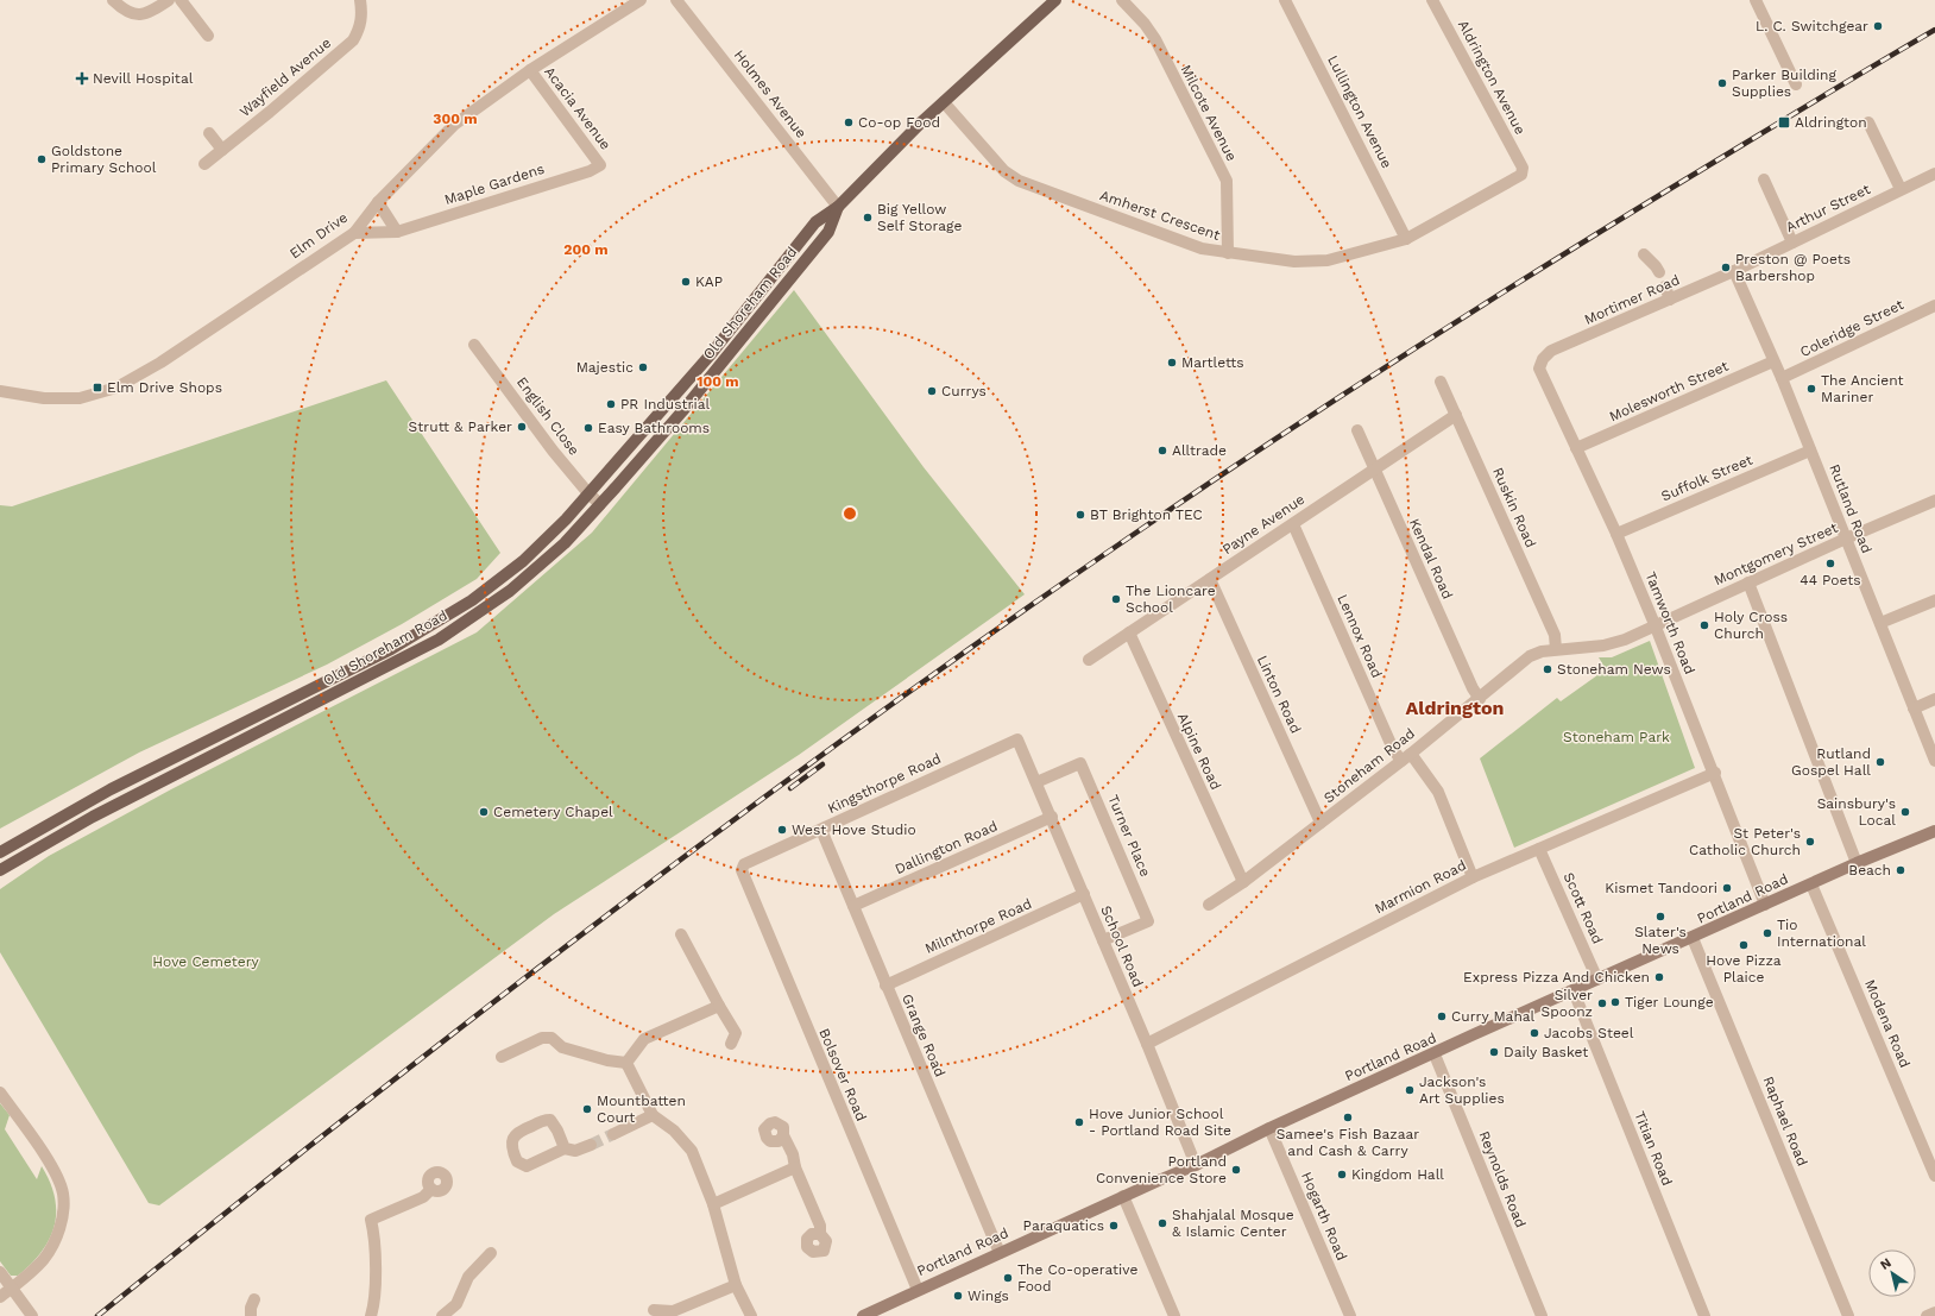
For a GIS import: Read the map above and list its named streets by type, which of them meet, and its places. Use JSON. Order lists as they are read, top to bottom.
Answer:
{
  "streets": {
    "main road": ["Old Shoreham Road"],
    "street": [
      "Wayfield Avenue",
      "Aldrington Avenue",
      "Holmes Avenue",
      "Acacia Avenue",
      "Lullington Avenue",
      "Milcote Avenue",
      "Maple Gardens",
      "Arthur Street",
      "Amherst Crescent",
      "Elm Drive",
      "Mortimer Road",
      "Coleridge Street",
      "Molesworth Street",
      "English Close",
      "Suffolk Street",
      "Ruskin Road",
      "Rutland Road",
      "Payne Avenue",
      "Montgomery Street",
      "Kendal Road",
      "Tamworth Road",
      "Lennox Road",
      "Linton Road",
      "Alpine Road",
      "Stoneham Road",
      "Kingsthorpe Road",
      "Turner Place",
      "Dallington Road",
      "Marmion Road",
      "Portland Road",
      "Scott Road",
      "Milnthorpe Road",
      "School Road",
      "Modena Road",
      "Grange Road",
      "Bolsover Road",
      "Raphael Road",
      "Titian Road",
      "Reynolds Road",
      "Hogarth Road"
    ]
  },
  "crossings": [
    ["Aldrington Avenue", "Amherst Crescent"],
    ["Holmes Avenue", "Old Shoreham Road"],
    ["Acacia Avenue", "Maple Gardens"],
    ["Acacia Avenue", "Elm Drive"],
    ["Lullington Avenue", "Amherst Crescent"],
    ["Milcote Avenue", "Amherst Crescent"],
    ["Maple Gardens", "Elm Drive"],
    ["Arthur Street", "Mortimer Road"],
    ["Arthur Street", "Rutland Road"],
    ["Amherst Crescent", "Old Shoreham Road"],
    ["Mortimer Road", "Rutland Road"],
    ["Mortimer Road", "Tamworth Road"],
    ["Old Shoreham Road", "English Close"],
    ["Coleridge Street", "Rutland Road"],
    ["Molesworth Street", "Rutland Road"],
    ["Molesworth Street", "Tamworth Road"],
    ["Suffolk Street", "Rutland Road"],
    ["Suffolk Street", "Tamworth Road"],
    ["Ruskin Road", "Payne Avenue"],
    ["Ruskin Road", "Stoneham Road"],
    ["Rutland Road", "Montgomery Street"],
    ["Payne Avenue", "Kendal Road"],
    ["Payne Avenue", "Lennox Road"],
    ["Payne Avenue", "Linton Road"],
    ["Payne Avenue", "Alpine Road"],
    ["Montgomery Street", "Tamworth Road"],
    ["Montgomery Street", "Stoneham Road"],
    ["Kendal Road", "Stoneham Road"],
    ["Tamworth Road", "Stoneham Road"],
    ["Tamworth Road", "Marmion Road"],
    ["Tamworth Road", "Portland Road"],
    ["Lennox Road", "Stoneham Road"],
    ["Lennox Road", "Marmion Road"],
    ["Linton Road", "Stoneham Road"],
    ["Alpine Road", "Stoneham Road"],
    ["Kingsthorpe Road", "School Road"],
    ["Kingsthorpe Road", "Grange Road"],
    ["Kingsthorpe Road", "Bolsover Road"],
    ["Turner Place", "School Road"],
    ["Dallington Road", "School Road"],
    ["Dallington Road", "Grange Road"],
    ["Marmion Road", "Scott Road"],
    ["Marmion Road", "School Road"],
    ["Portland Road", "Scott Road"],
    ["Portland Road", "School Road"],
    ["Portland Road", "Modena Road"],
    ["Portland Road", "Grange Road"],
    ["Portland Road", "Bolsover Road"],
    ["Portland Road", "Raphael Road"],
    ["Portland Road", "Titian Road"],
    ["Portland Road", "Reynolds Road"],
    ["Portland Road", "Hogarth Road"],
    ["Milnthorpe Road", "School Road"],
    ["Milnthorpe Road", "Grange Road"]
  ],
  "districts": ["Aldrington"],
  "parks": ["Stoneham Park", "Hove Cemetery"],
  "places": {
    "other": [
      "L. C. Switchgear",
      "Parker Building Supplies",
      "Co-op Food",
      "Goldstone Primary School",
      "Big Yellow Self Storage",
      "Preston @ Poets Barbershop",
      "KAP",
      "Martletts",
      "Majestic",
      "The Ancient Mariner",
      "Currys",
      "PR Industrial",
      "Strutt & Parker",
      "Easy Bathrooms",
      "Alltrade",
      "BT Brighton TEC",
      "44 Poets",
      "The Lioncare School",
      "Holy Cross Church",
      "Stoneham News",
      "Rutland Gospel Hall",
      "Cemetery Chapel",
      "Sainsbury's Local",
      "West Hove Studio",
      "St Peter's Catholic Church",
      "Beach",
      "Kismet Tandoori",
      "Slater's News",
      "Tio International",
      "Hove Pizza Plaice",
      "Express Pizza And Chicken",
      "Tiger Lounge",
      "Silver Spoonz",
      "Curry Mahal",
      "Jacobs Steel",
      "Daily Basket",
      "Jackson's Art Supplies",
      "Mountbatten Court",
      "Samee's Fish Bazaar and Cash & Carry",
      "Hove Junior School - Portland Road Site",
      "Portland Convenience Store",
      "Kingdom Hall",
      "Shahjalal Mosque & Islamic Center",
      "Paraquatics",
      "The Co-operative Food",
      "Wings"
    ],
    "health": ["Nevill Hospital"],
    "transit": ["Aldrington", "Elm Drive Shops"]
  },
  "north": "top left",
  "rings": ["300 m", "200 m", "100 m"]
}
